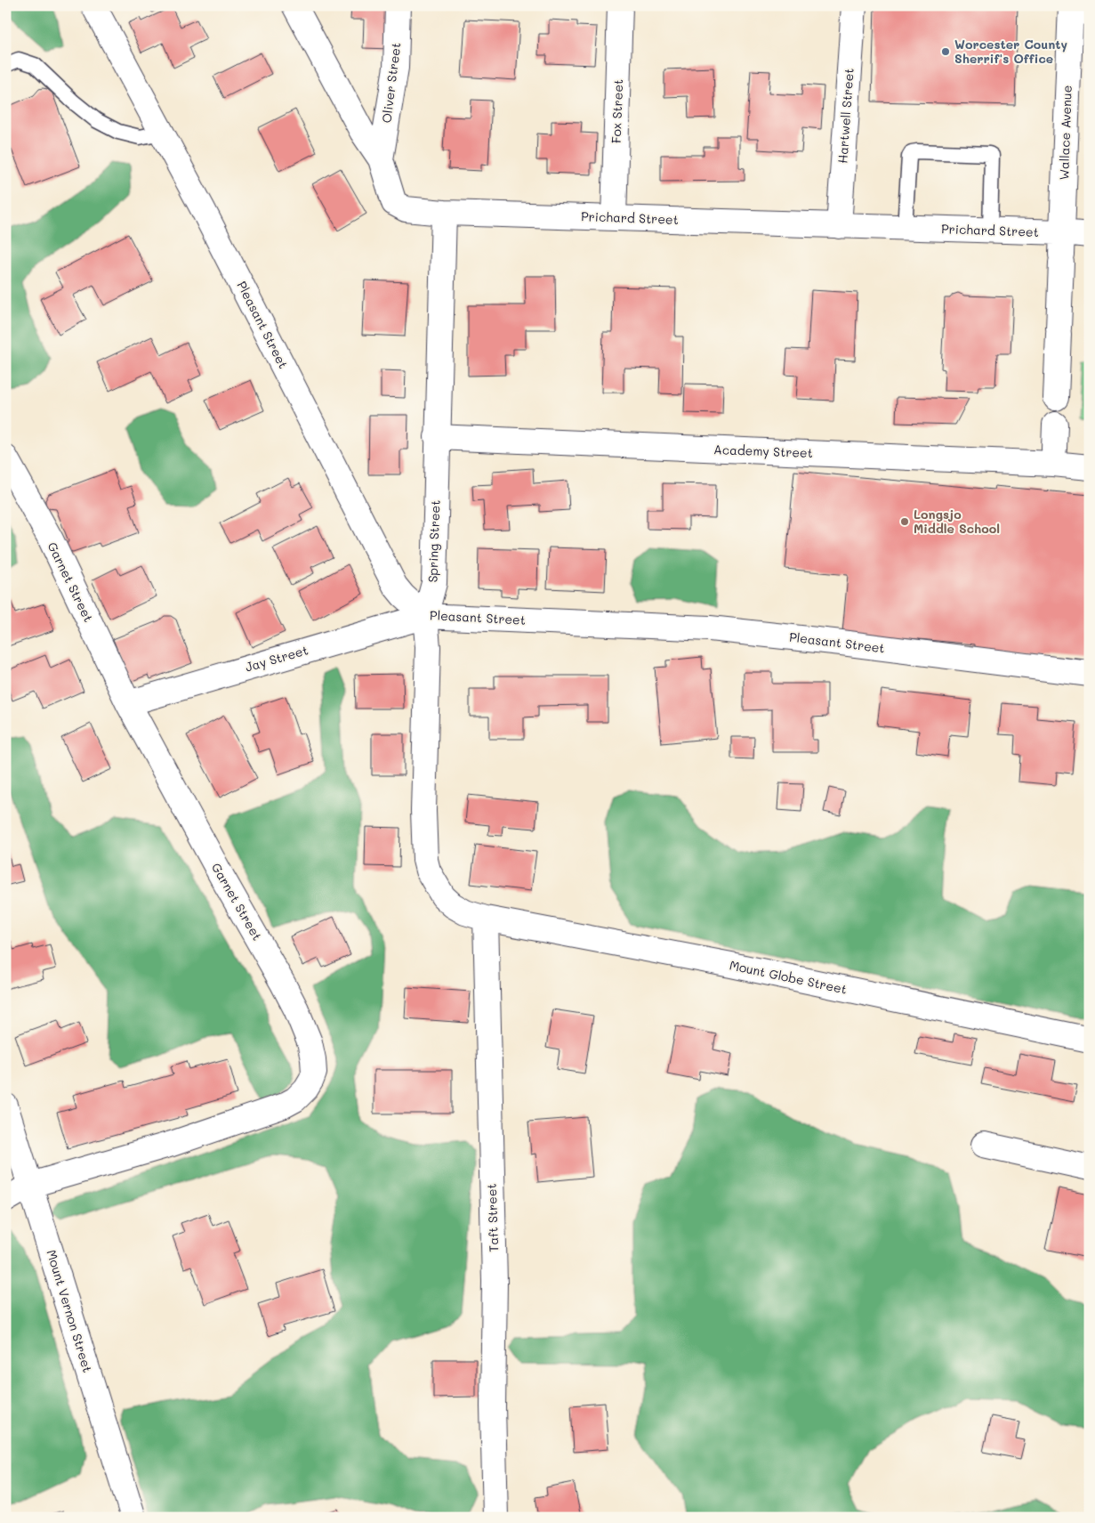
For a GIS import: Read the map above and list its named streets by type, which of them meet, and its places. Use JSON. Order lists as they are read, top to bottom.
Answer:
{
  "streets": {
    "street": [
      "Oliver Street",
      "Fox Street",
      "Hartwell Street",
      "Wallace Avenue",
      "Prichard Street",
      "Pleasant Street",
      "Academy Street",
      "Spring Street",
      "Garnet Street",
      "Jay Street",
      "Mount Globe Street",
      "Taft Street",
      "Mount Vernon Street"
    ]
  },
  "crossings": [
    ["Oliver Street", "Prichard Street"],
    ["Fox Street", "Prichard Street"],
    ["Hartwell Street", "Prichard Street"],
    ["Wallace Avenue", "Prichard Street"],
    ["Prichard Street", "Spring Street"],
    ["Pleasant Street", "Spring Street"],
    ["Pleasant Street", "Jay Street"],
    ["Academy Street", "Spring Street"],
    ["Spring Street", "Jay Street"],
    ["Spring Street", "Mount Globe Street"],
    ["Spring Street", "Taft Street"],
    ["Garnet Street", "Jay Street"],
    ["Garnet Street", "Mount Vernon Street"],
    ["Mount Globe Street", "Taft Street"]
  ],
  "places": ["Worcester County Sherrif's Office", "Longsjo Middle School"]
}
